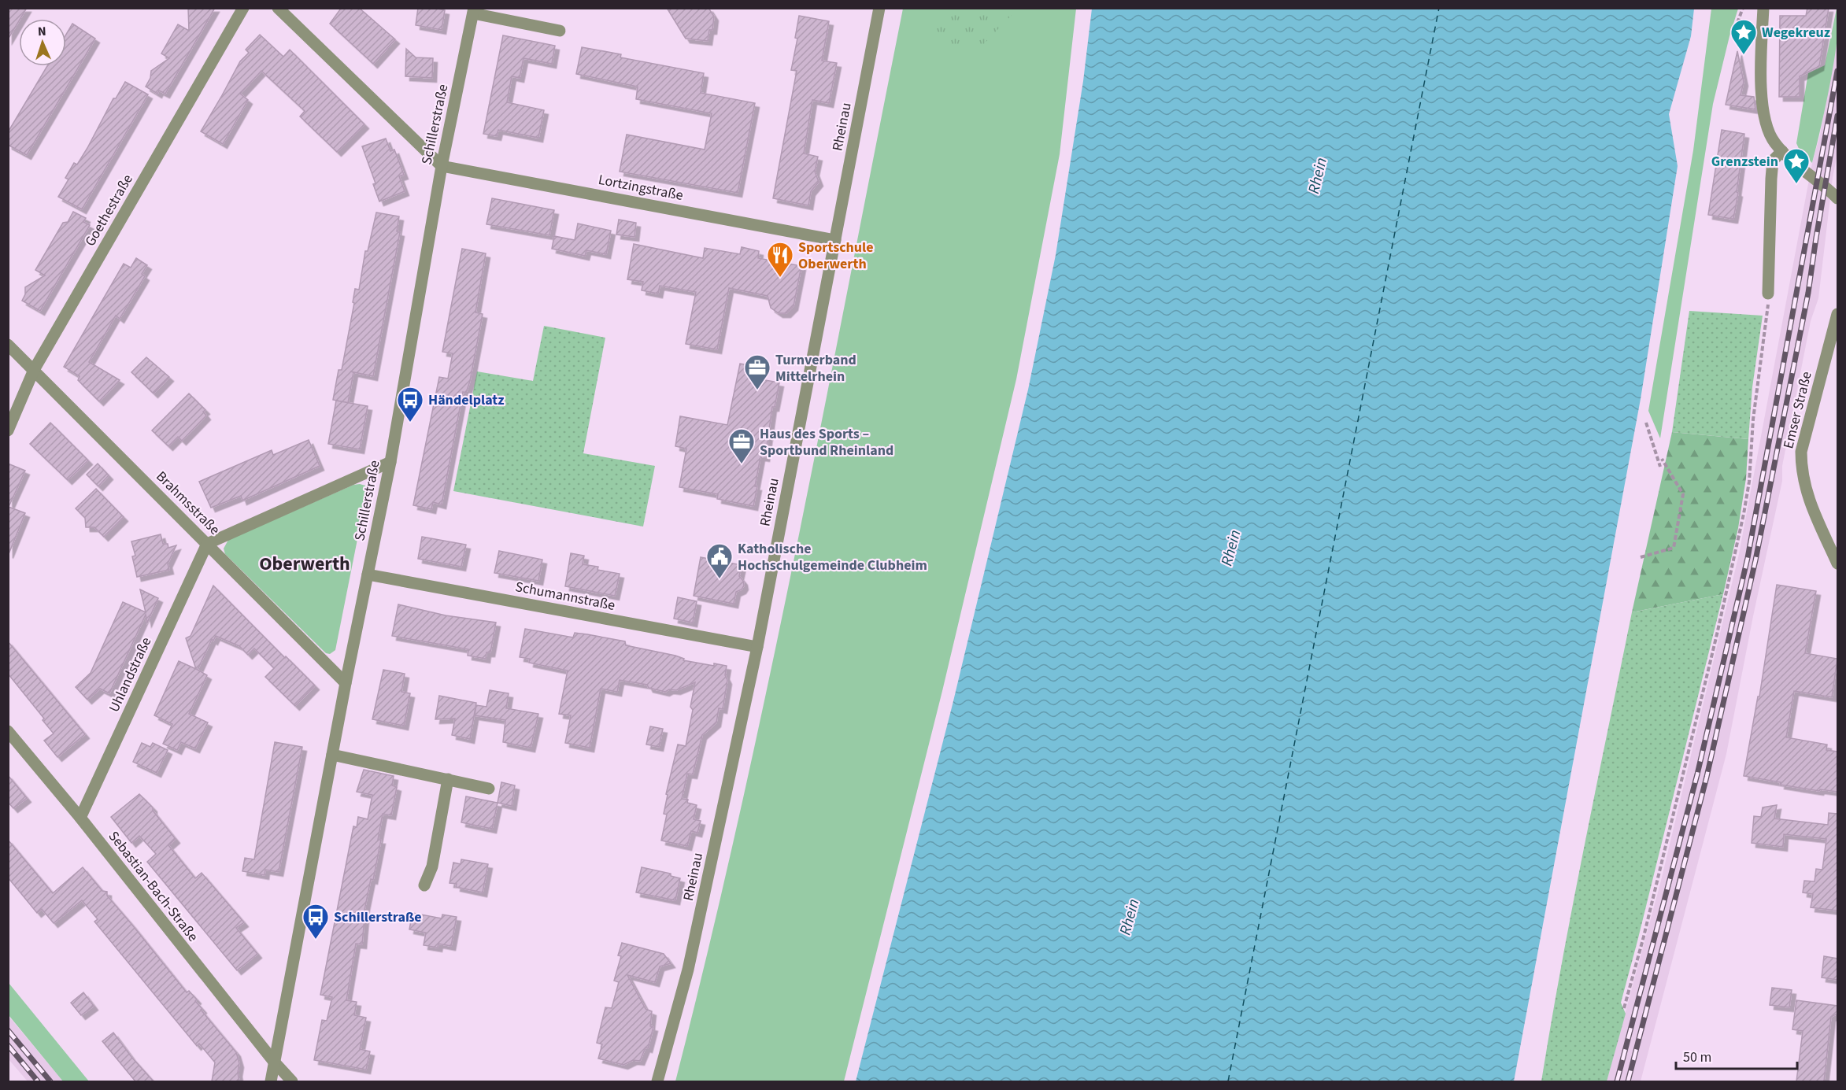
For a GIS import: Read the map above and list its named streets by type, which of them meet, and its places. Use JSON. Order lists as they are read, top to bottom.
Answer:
{
  "streets": {
    "street": [
      "Schillerstraße",
      "Rheinau",
      "Lortzingstraße",
      "Goethestraße",
      "Emser Straße",
      "Brahmsstraße",
      "Schumannstraße",
      "Uhlandstraße",
      "Sebastian-Bach-Straße"
    ]
  },
  "crossings": [
    ["Schillerstraße", "Lortzingstraße"],
    ["Schillerstraße", "Brahmsstraße"],
    ["Schillerstraße", "Schumannstraße"],
    ["Schillerstraße", "Sebastian-Bach-Straße"],
    ["Rheinau", "Lortzingstraße"],
    ["Rheinau", "Schumannstraße"],
    ["Goethestraße", "Brahmsstraße"],
    ["Brahmsstraße", "Uhlandstraße"],
    ["Uhlandstraße", "Sebastian-Bach-Straße"]
  ],
  "districts": ["Oberwerth"],
  "water": ["Rhein"],
  "places": {
    "place": ["Wegekreuz", "Grenzstein"],
    "restaurant": ["Sportschule Oberwerth"],
    "office": ["Turnverband Mittelrhein", "Haus des Sports – Sportbund Rheinland"],
    "bus stop": ["Händelplatz", "Schillerstraße"],
    "public building": ["Katholische Hochschulgemeinde Clubheim"]
  },
  "scale_bar": "50 m",
  "north": "top"
}
